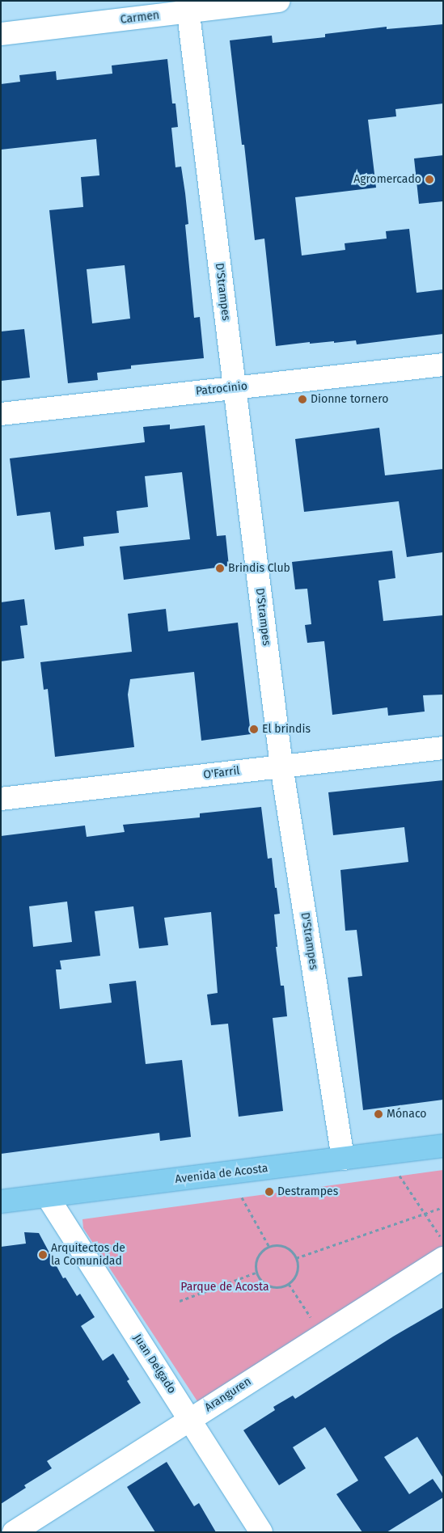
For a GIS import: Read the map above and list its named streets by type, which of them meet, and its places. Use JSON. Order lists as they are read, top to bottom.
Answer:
{
  "streets": {
    "main road": ["Avenida de Acosta"],
    "street": [
      "Carmen",
      "D'Strampes",
      "Patrocinio",
      "O'Farril",
      "Juan Delgado",
      "Aranguren"
    ]
  },
  "crossings": [
    ["Carmen", "D'Strampes"],
    ["D'Strampes", "Patrocinio"],
    ["D'Strampes", "O'Farril"],
    ["D'Strampes", "Avenida de Acosta"],
    ["Avenida de Acosta", "Juan Delgado"],
    ["Juan Delgado", "Aranguren"]
  ],
  "parks": ["Parque de Acosta"],
  "places": [
    "Agromercado",
    "Dionne tornero",
    "Brindis Club",
    "El brindis",
    "Mónaco",
    "Destrampes",
    "Arquitectos de la Comunidad"
  ]
}
